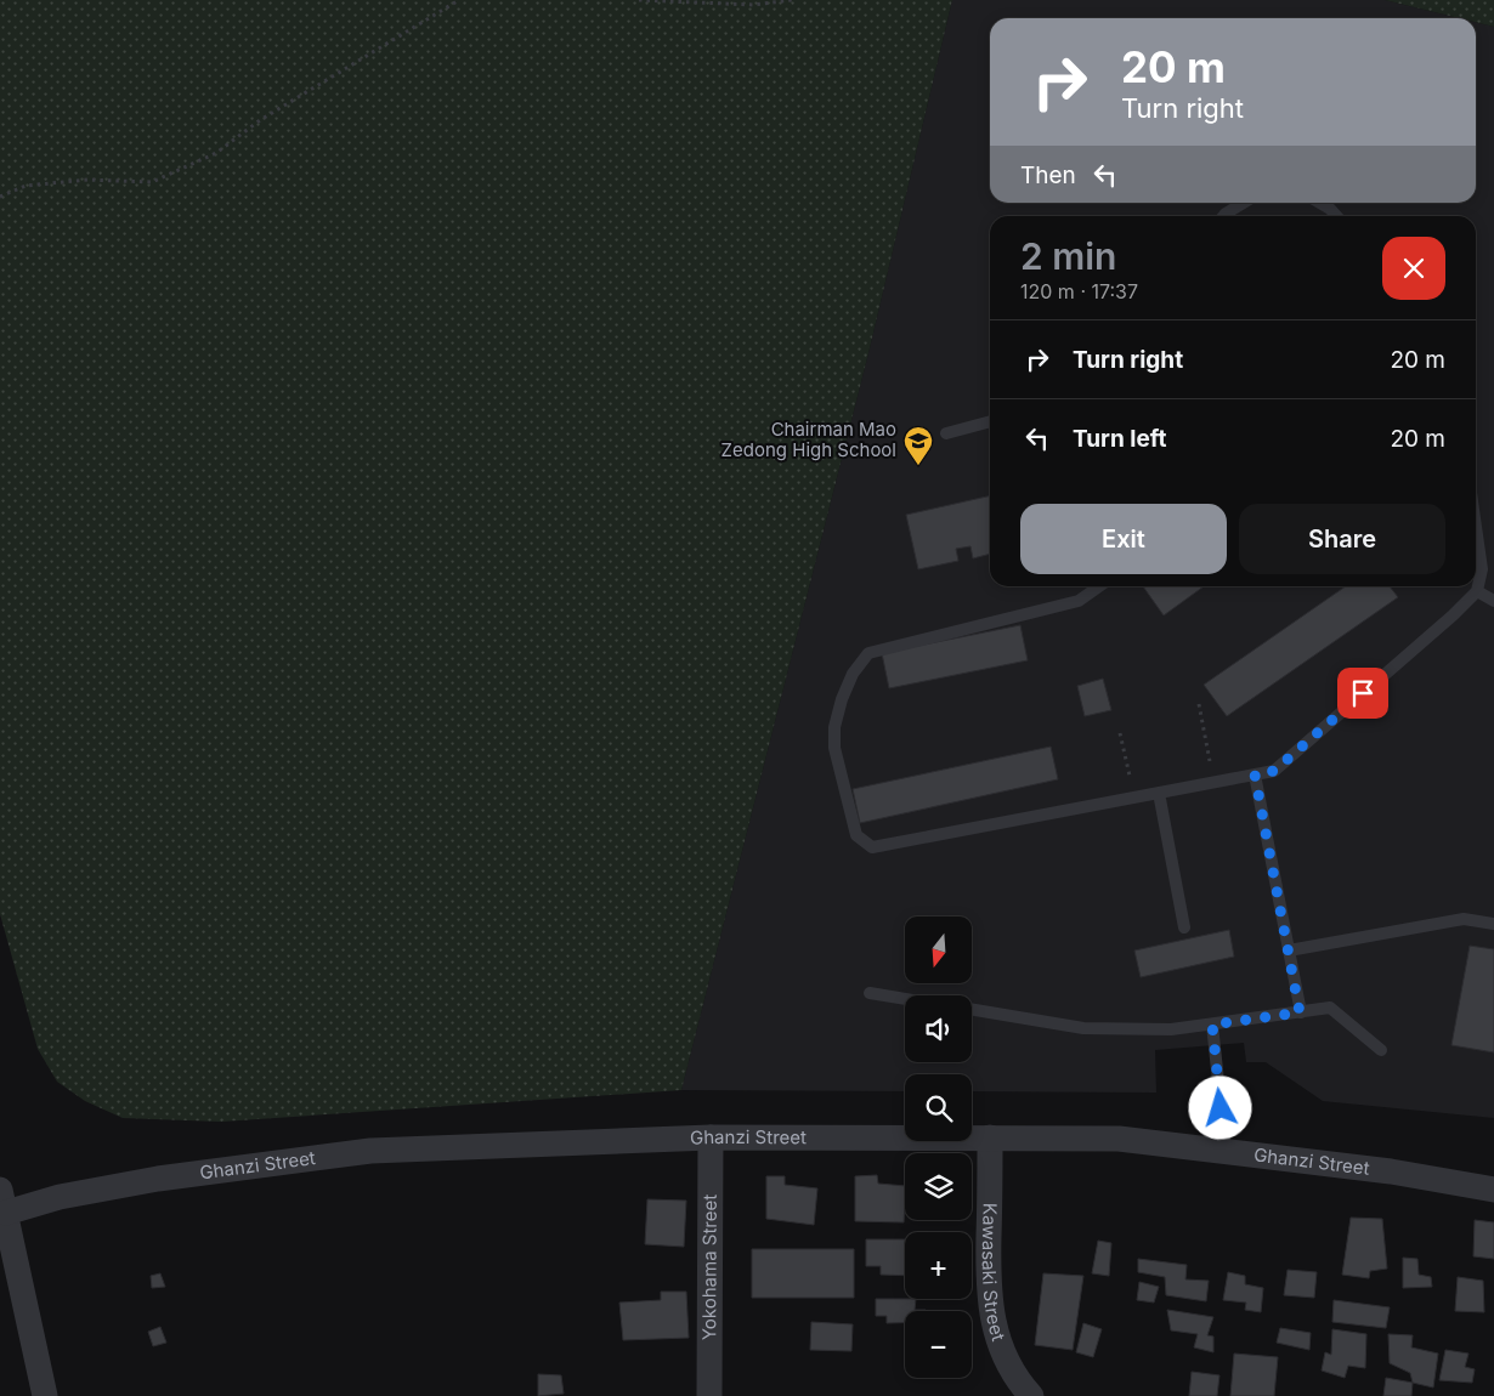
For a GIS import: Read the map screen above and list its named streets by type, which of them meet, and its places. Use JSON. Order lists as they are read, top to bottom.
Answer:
{
  "streets": {
    "street": ["Ghanzi Street", "Yokohama Street", "Kawasaki Street"]
  },
  "crossings": [
    ["Ghanzi Street", "Yokohama Street"],
    ["Ghanzi Street", "Kawasaki Street"]
  ],
  "places": {
    "school or university": ["Chairman Mao Zedong High School"]
  },
  "north": "bottom",
  "page": {
    "turn": ["20 m", "Turn right"],
    "then": "Then",
    "heading": ["2 min", "120 m · 17:37"],
    "list": [
      {
        "name": "Turn right",
        "value": "20 m"
      },
      {
        "name": "Turn left",
        "value": "20 m"
      }
    ],
    "buttons": ["Exit", "Share"],
    "map_buttons": ["+", "−"]
  }
}
